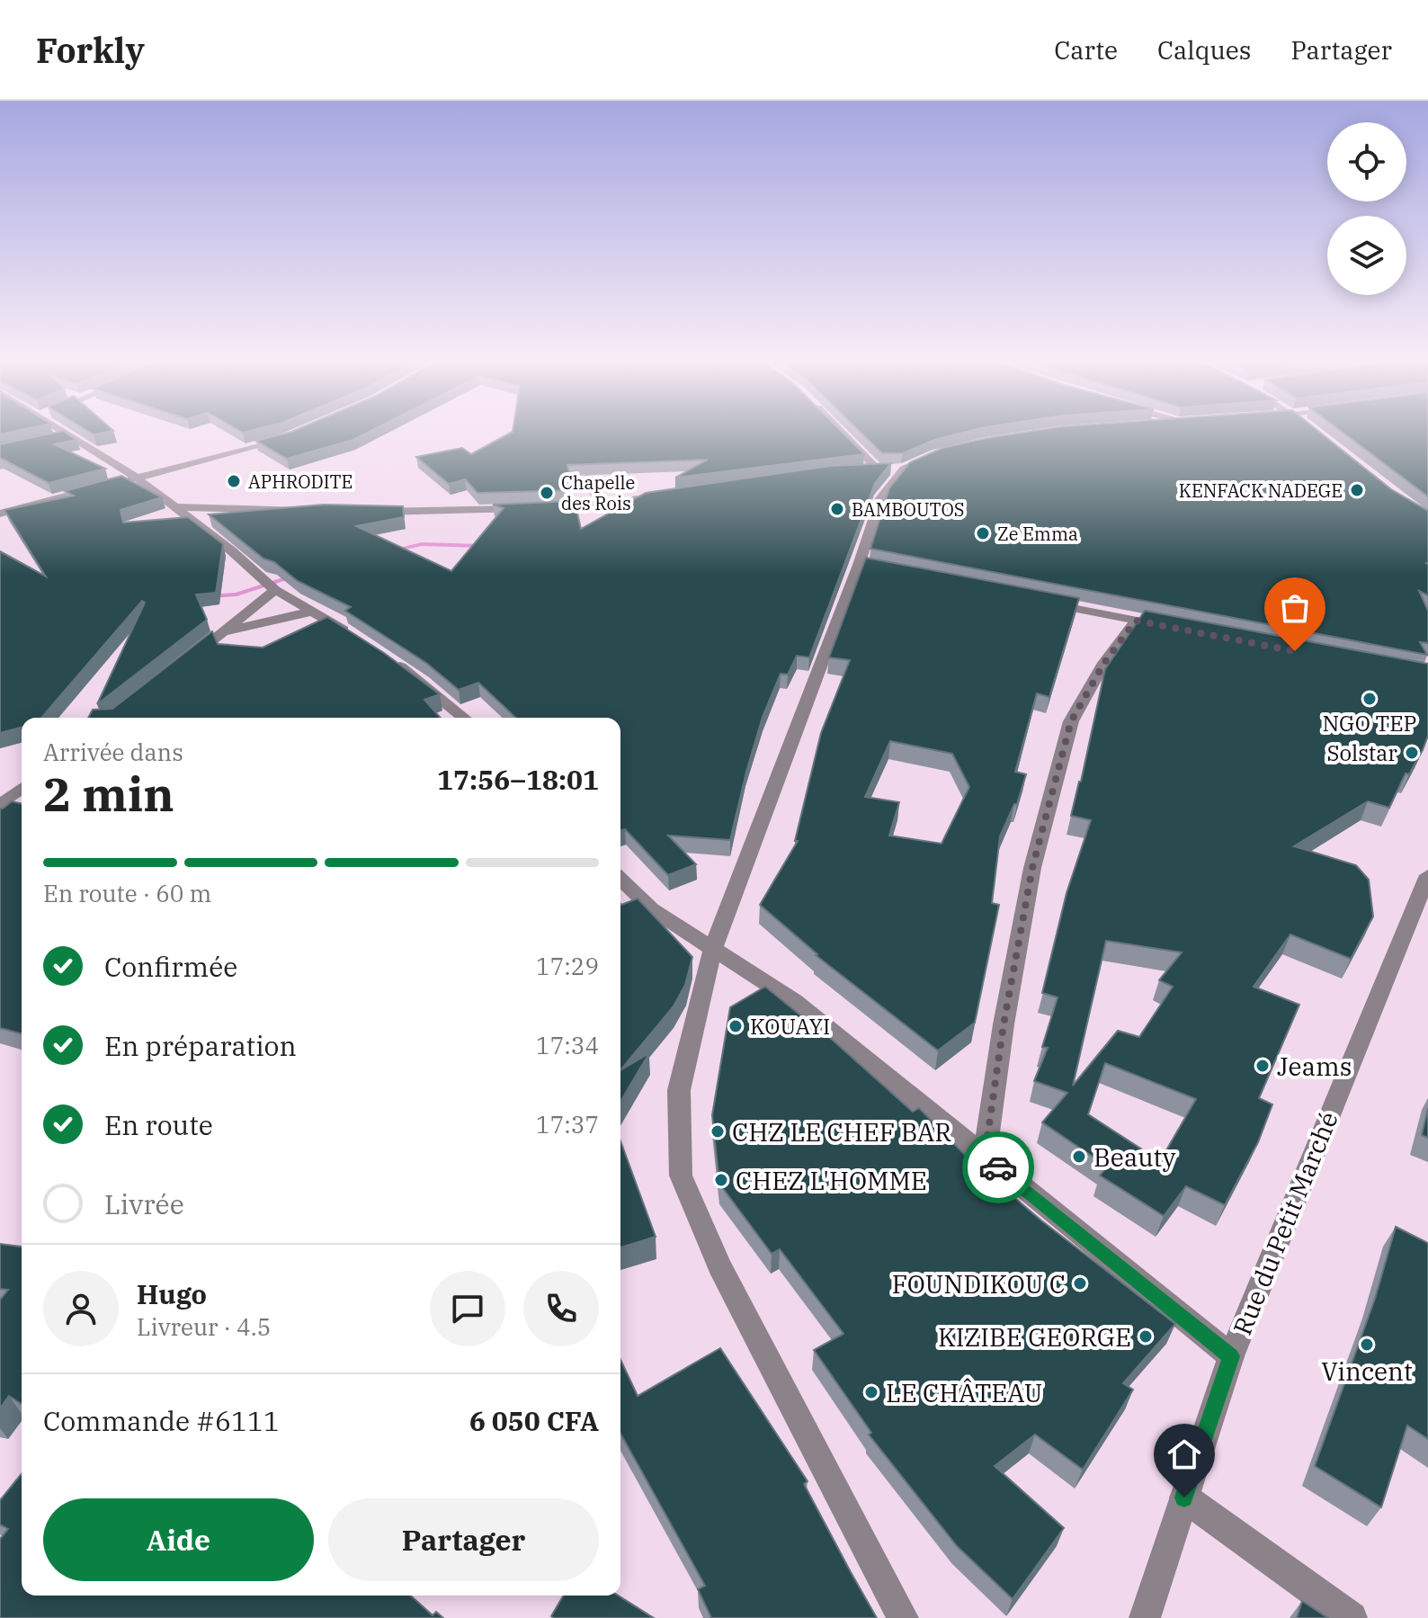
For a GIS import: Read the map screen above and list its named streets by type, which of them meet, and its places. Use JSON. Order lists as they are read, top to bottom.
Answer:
{
  "streets": {
    "street": ["Rue du Petit Marché"]
  },
  "places": [
    "APHRODITE",
    "KENFACK NADEGE",
    "Chapelle des Rois",
    "BAMBOUTOS",
    "Ze Emma",
    "NGO TEP",
    "Solstar",
    "KOUAYI",
    "Jeams",
    "CHZ LE CHEF BAR",
    "Beauty",
    "CHEZ L'HOMME",
    "FOUNDIKOU C",
    "KIZIBE GEORGE",
    "Vincent",
    "LE CHÂTEAU"
  ],
  "page": {
    "header": "Forkly",
    "nav": ["Carte", "Calques", "Partager"],
    "heading": ["2 min", "Arrivée dans", "17:56–18:01"],
    "panel": [
      "Hugo",
      "Livreur · 4.5",
      "Commande #6111",
      "6 050 CFA"
    ],
    "bar": "En route · 60 m",
    "list": [
      ["Confirmée", "17:29"],
      ["En préparation", "17:34"],
      ["En route", "17:37"],
      "Livrée"
    ],
    "buttons": ["Aide", "Partager"]
  }
}
